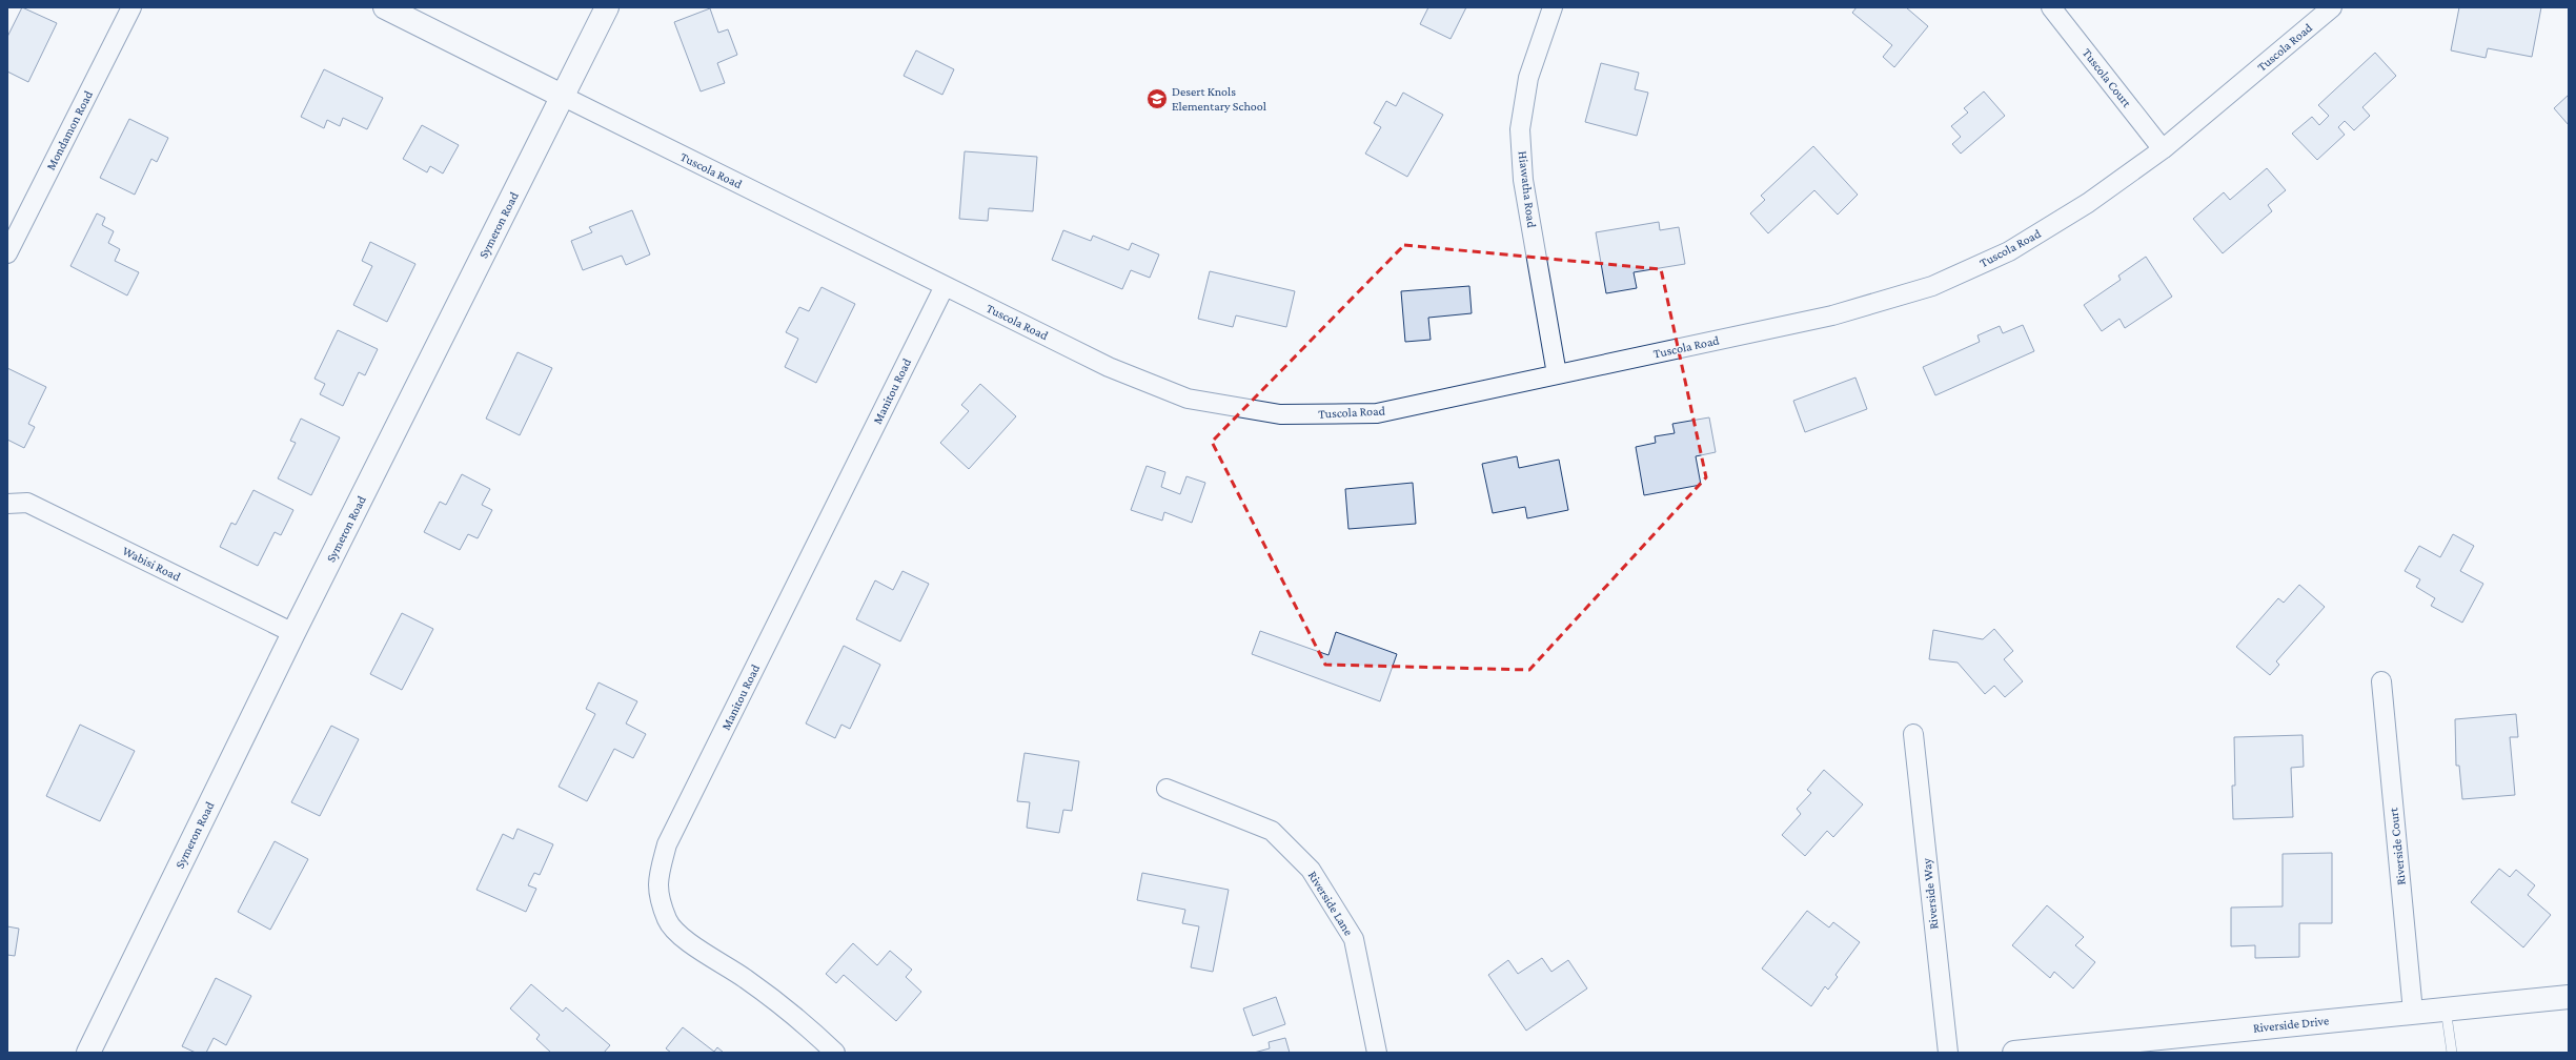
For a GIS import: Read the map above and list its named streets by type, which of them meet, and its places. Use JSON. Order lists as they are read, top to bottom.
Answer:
{
  "streets": {
    "street": [
      "Tuscola Road",
      "Tuscola Court",
      "Mondamon Road",
      "Hiawatha Road",
      "Symeron Road",
      "Manitou Road",
      "Wabisi Road",
      "Riverside Court",
      "Riverside Way",
      "Riverside Lane",
      "Riverside Drive"
    ]
  },
  "crossings": [
    ["Tuscola Road", "Tuscola Court"],
    ["Tuscola Road", "Hiawatha Road"],
    ["Tuscola Road", "Symeron Road"],
    ["Tuscola Road", "Manitou Road"],
    ["Symeron Road", "Wabisi Road"],
    ["Riverside Court", "Riverside Drive"]
  ],
  "places": {
    "school or university": ["Desert Knols Elementary School"]
  }
}
